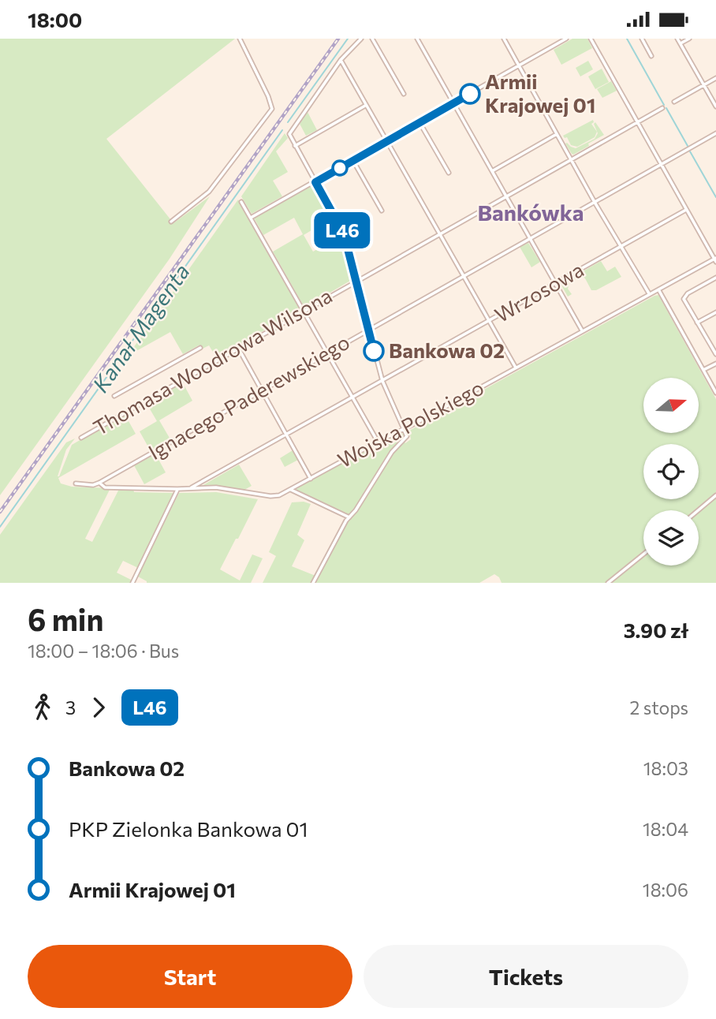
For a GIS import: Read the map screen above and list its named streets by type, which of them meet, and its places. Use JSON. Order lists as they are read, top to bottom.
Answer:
{
  "streets": {
    "street": [
      "Wrzosowa",
      "Thomasa Woodrowa Wilsona",
      "Ignacego Paderewskiego",
      "Wojska Polskiego"
    ]
  },
  "crossings": [
    ["Wrzosowa", "Wojska Polskiego"]
  ],
  "districts": ["Bankówka"],
  "water": ["Kanał Magenta"],
  "places": ["Armii Krajowej 01", "Bankowa 02"],
  "lines": ["bus line L46"],
  "north": "right",
  "page": {
    "status": "18:00",
    "on_map": "L46",
    "heading": ["6 min", "18:00 – 18:06 · Bus", "3.90 zł"],
    "legs": ["3", "L46", "2 stops"],
    "list": [
      {
        "name": "Bankowa 02",
        "value": "18:03"
      },
      {
        "name": "PKP Zielonka Bankowa 01",
        "value": "18:04"
      },
      {
        "name": "Armii Krajowej 01",
        "value": "18:06"
      }
    ],
    "buttons": ["Start", "Tickets"]
  }
}
